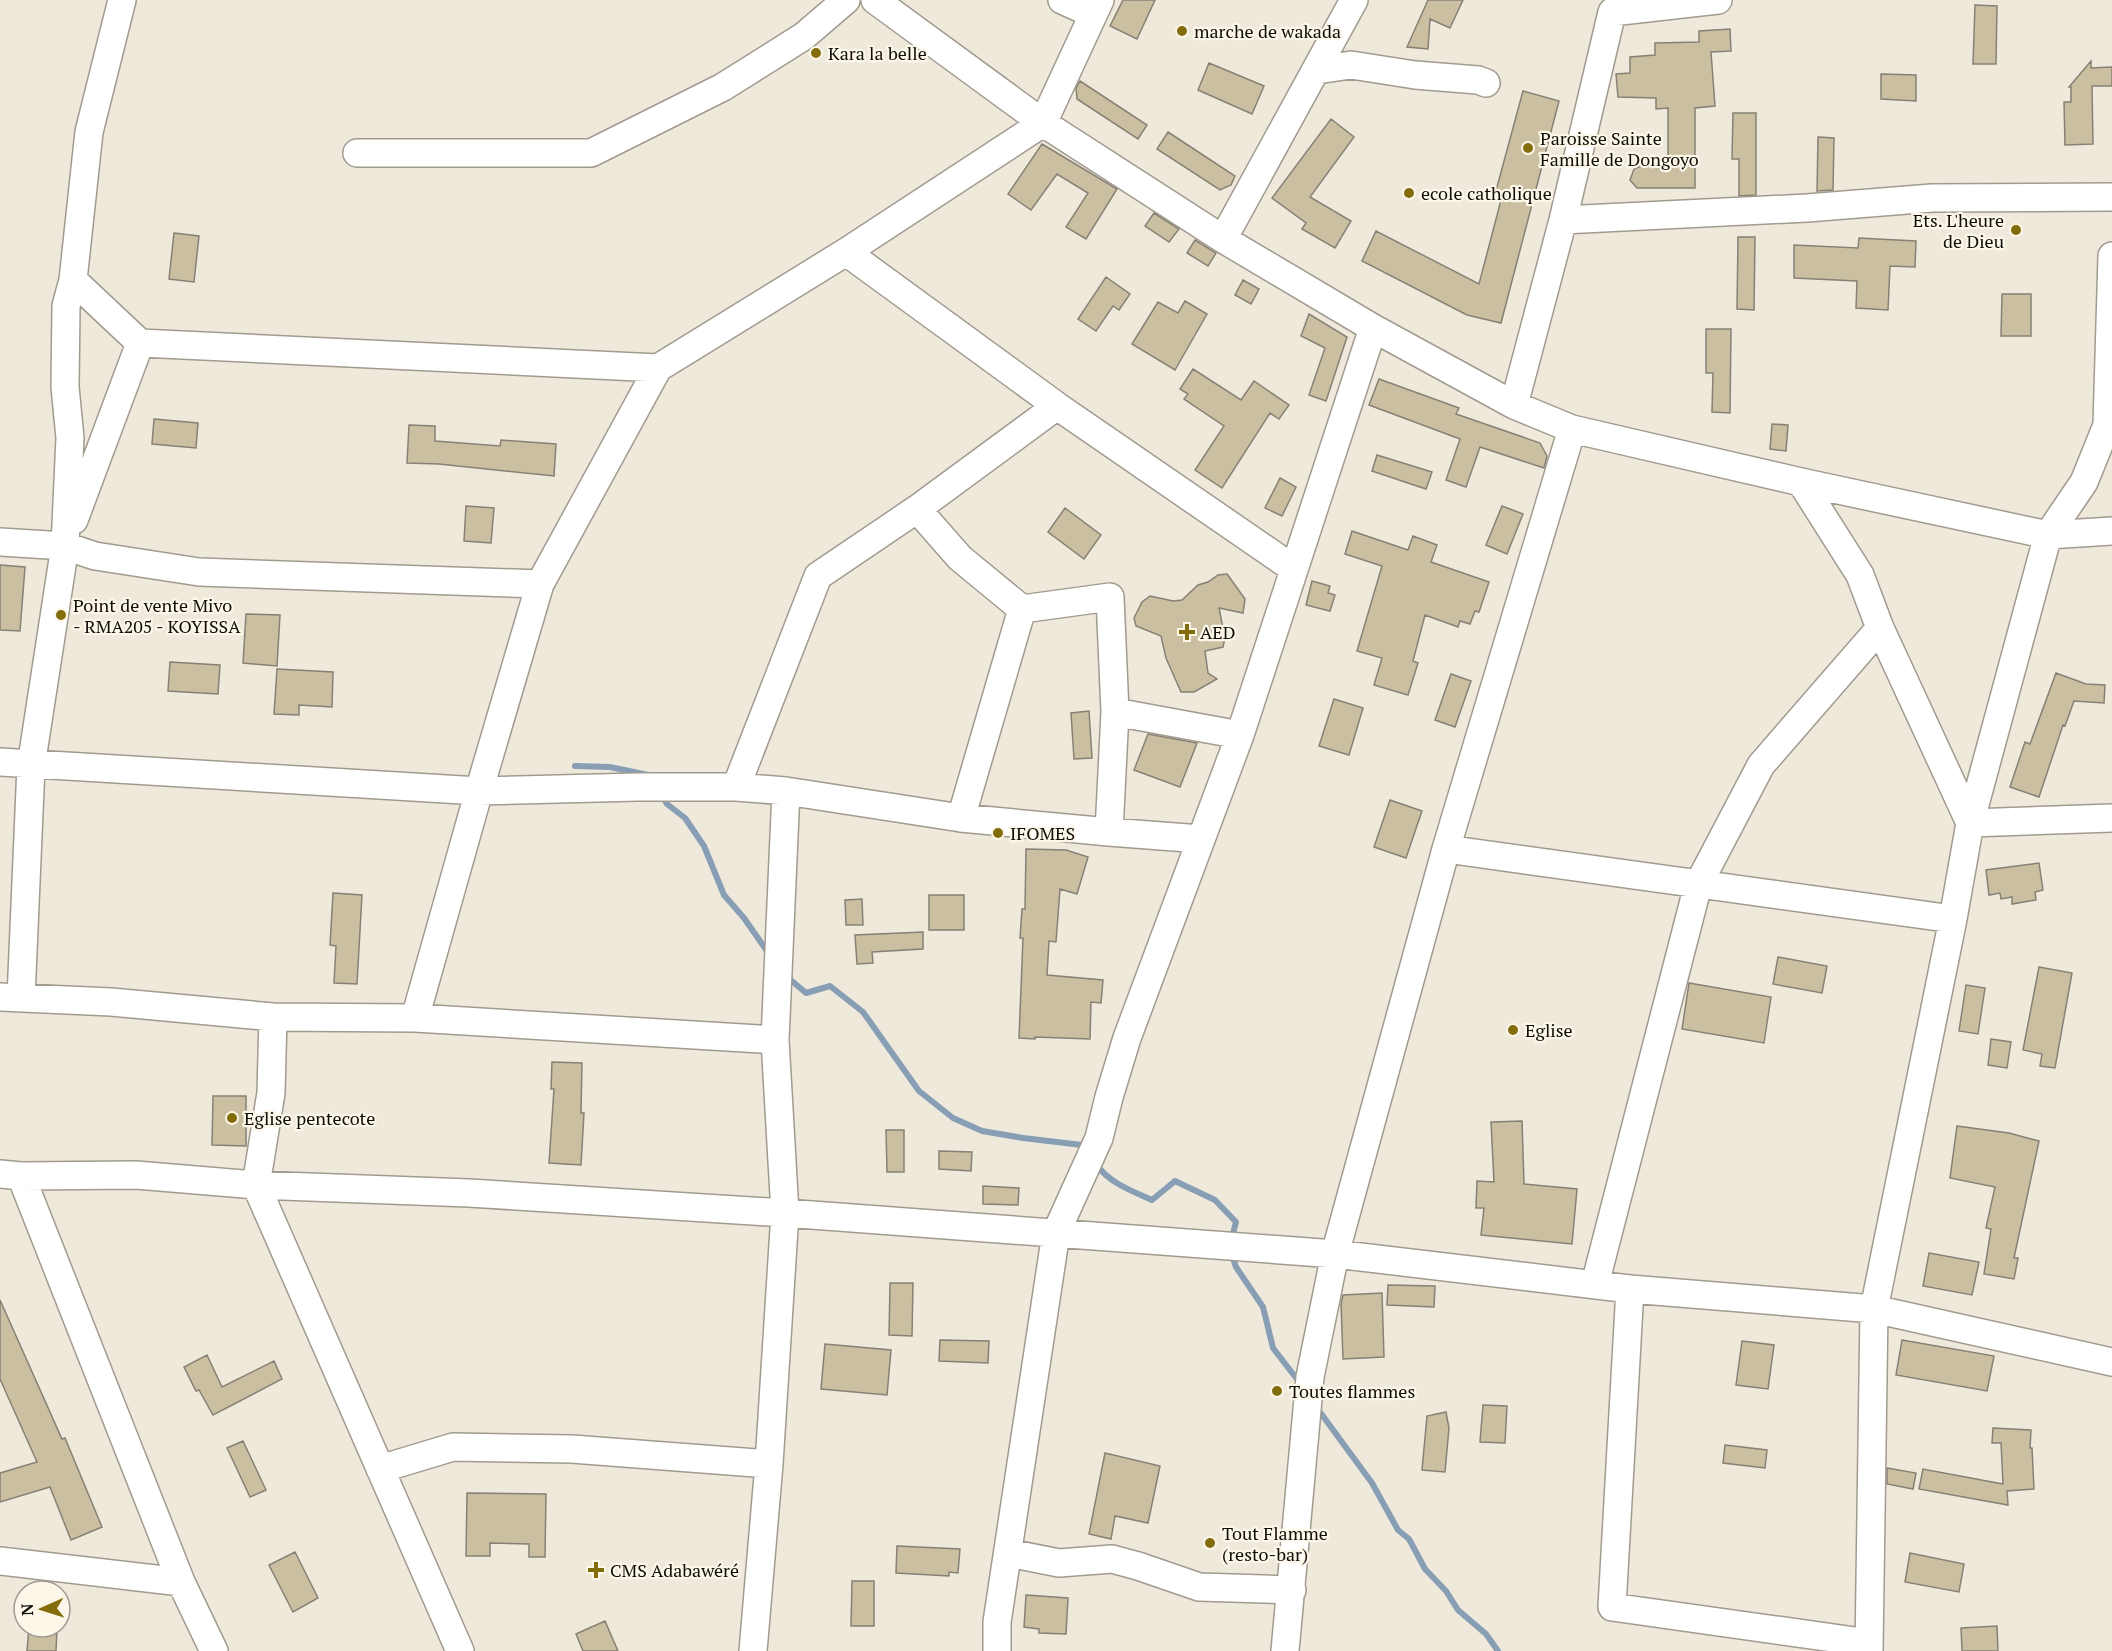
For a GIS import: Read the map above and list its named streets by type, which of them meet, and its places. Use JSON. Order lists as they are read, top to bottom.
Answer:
{
  "places": {
    "other": [
      "marche de wakada",
      "Kara la belle",
      "Paroisse Sainte Famille de Dongoyo",
      "ecole catholique",
      "Ets. L'heure de Dieu",
      "Point de vente Mivo - RMA205 - KOYISSA",
      "IFOMES",
      "Eglise",
      "Eglise pentecote",
      "Toutes flammes",
      "Tout Flamme (resto-bar)"
    ],
    "health": ["AED", "CMS Adabawéré"]
  },
  "north": "left"
}
